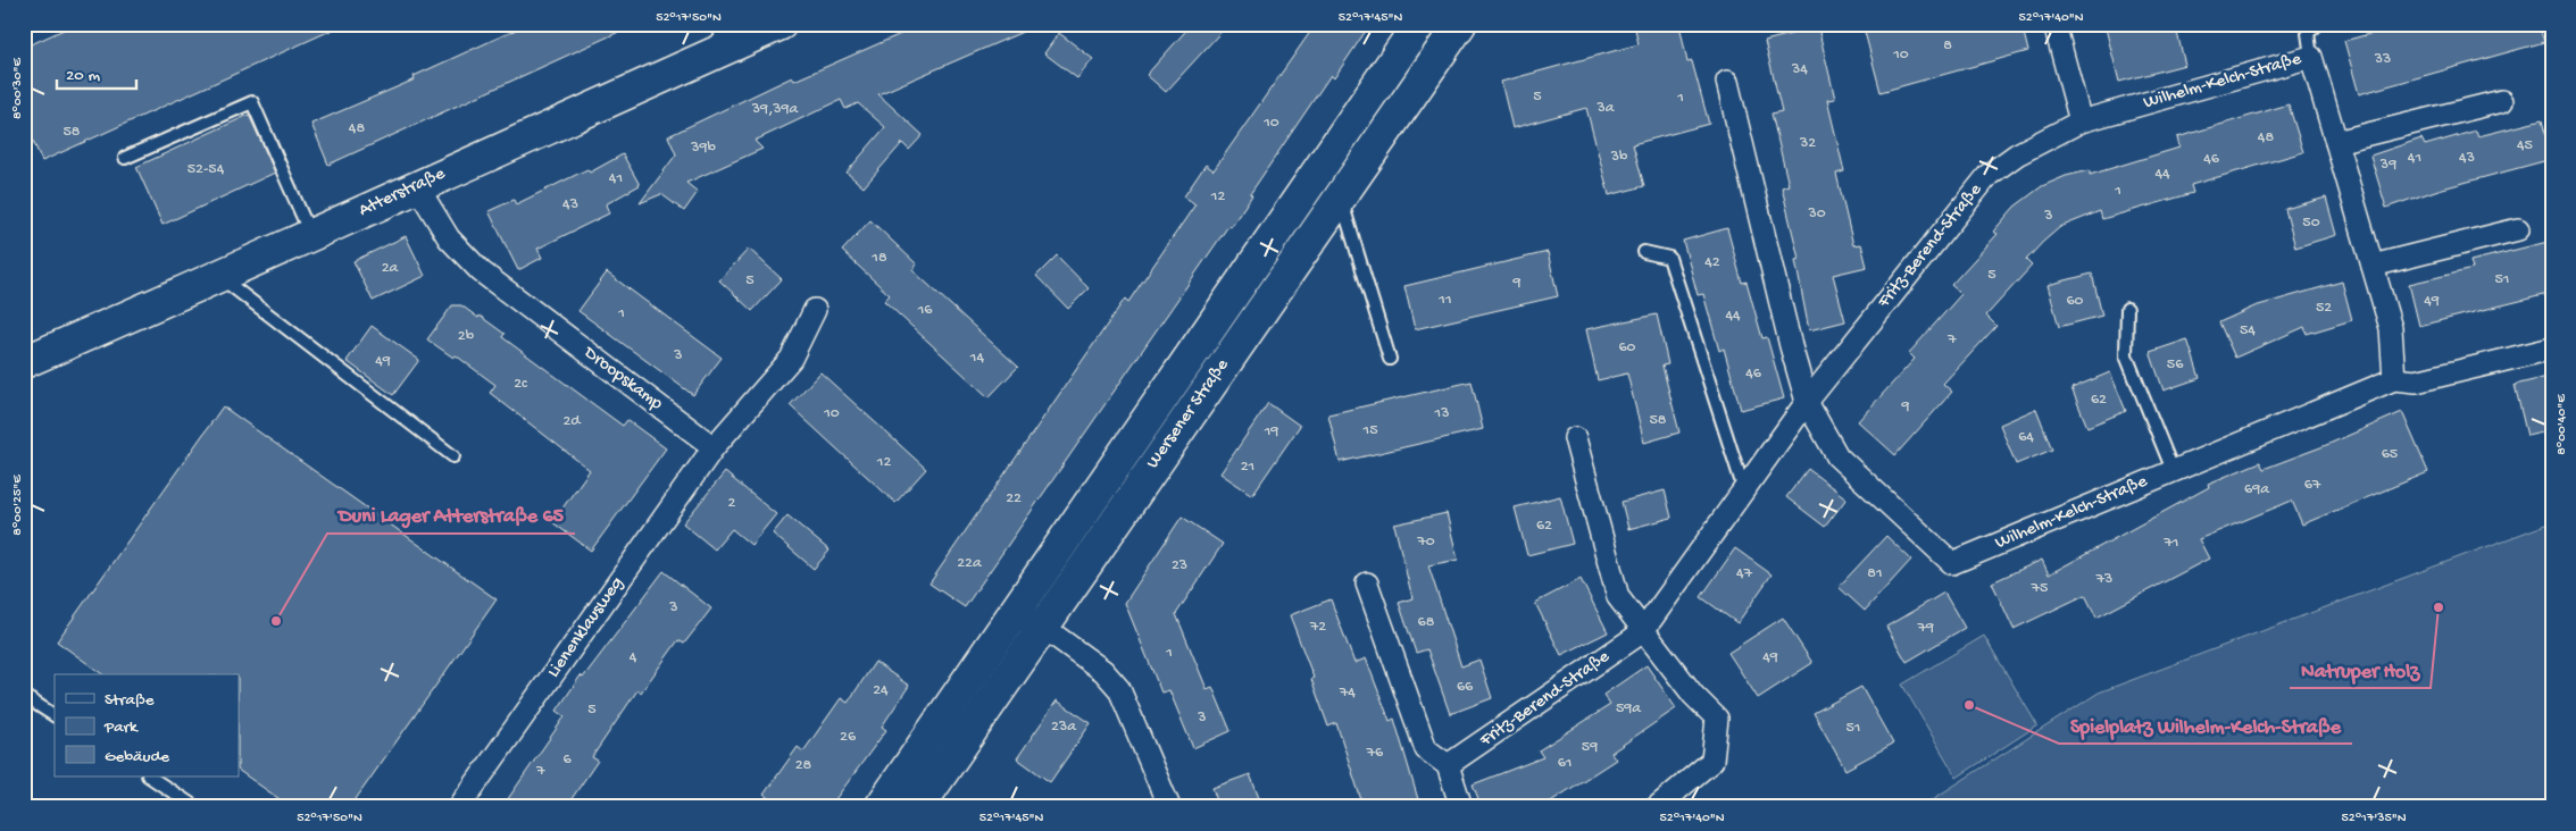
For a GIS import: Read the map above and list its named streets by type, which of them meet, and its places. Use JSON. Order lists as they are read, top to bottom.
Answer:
{
  "streets": {
    "main road": ["Atterstraße", "Wersener Straße"],
    "street": [
      "Wilhelm-Kelch-Straße",
      "Fritz-Berend-Straße",
      "Droopskamp",
      "Lienenklausweg"
    ]
  },
  "crossings": [
    ["Wilhelm-Kelch-Straße", "Fritz-Berend-Straße"],
    ["Atterstraße", "Droopskamp"],
    ["Droopskamp", "Lienenklausweg"]
  ],
  "places": ["Natruper Holz", "Duni Lager Atterstraße 65", "Spielplatz Wilhelm-Kelch-Straße"],
  "house_numbers": [
    "8",
    "10",
    "33",
    "34",
    "5",
    "1",
    "3a",
    "39,39a",
    "10",
    "48",
    "58",
    "48",
    "32",
    "45",
    "39b",
    "3b",
    "41",
    "43",
    "46",
    "39",
    "52-54",
    "44",
    "41",
    "1",
    "12",
    "43",
    "30",
    "3",
    "50",
    "18",
    "42",
    "2a",
    "5",
    "51",
    "5",
    "9",
    "11",
    "60",
    "49",
    "52",
    "16",
    "1",
    "44",
    "54",
    "2b",
    "7",
    "60",
    "3",
    "14",
    "49",
    "56",
    "46",
    "2c",
    "62",
    "9",
    "10",
    "13",
    "58",
    "2d",
    "15",
    "19",
    "64",
    "65",
    "12",
    "21",
    "67",
    "69a",
    "22",
    "2",
    "62",
    "70",
    "71",
    "22a",
    "23",
    "47",
    "81",
    "73",
    "75",
    "3",
    "68",
    "72",
    "79",
    "1",
    "4",
    "49",
    "66",
    "24",
    "74",
    "59a",
    "5",
    "3",
    "23a",
    "51",
    "26",
    "59",
    "76",
    "6",
    "61",
    "28",
    "7"
  ],
  "legend": ["Straße", "Park", "Gebäude"],
  "scale_bar": "20 m",
  "coordinates": [
    "52°17'50\"N",
    "52°17'45\"N",
    "52°17'40\"N",
    "8°00'30\"E",
    "8°00'40\"E",
    "8°00'25\"E",
    "52°17'35\"N"
  ]
}
